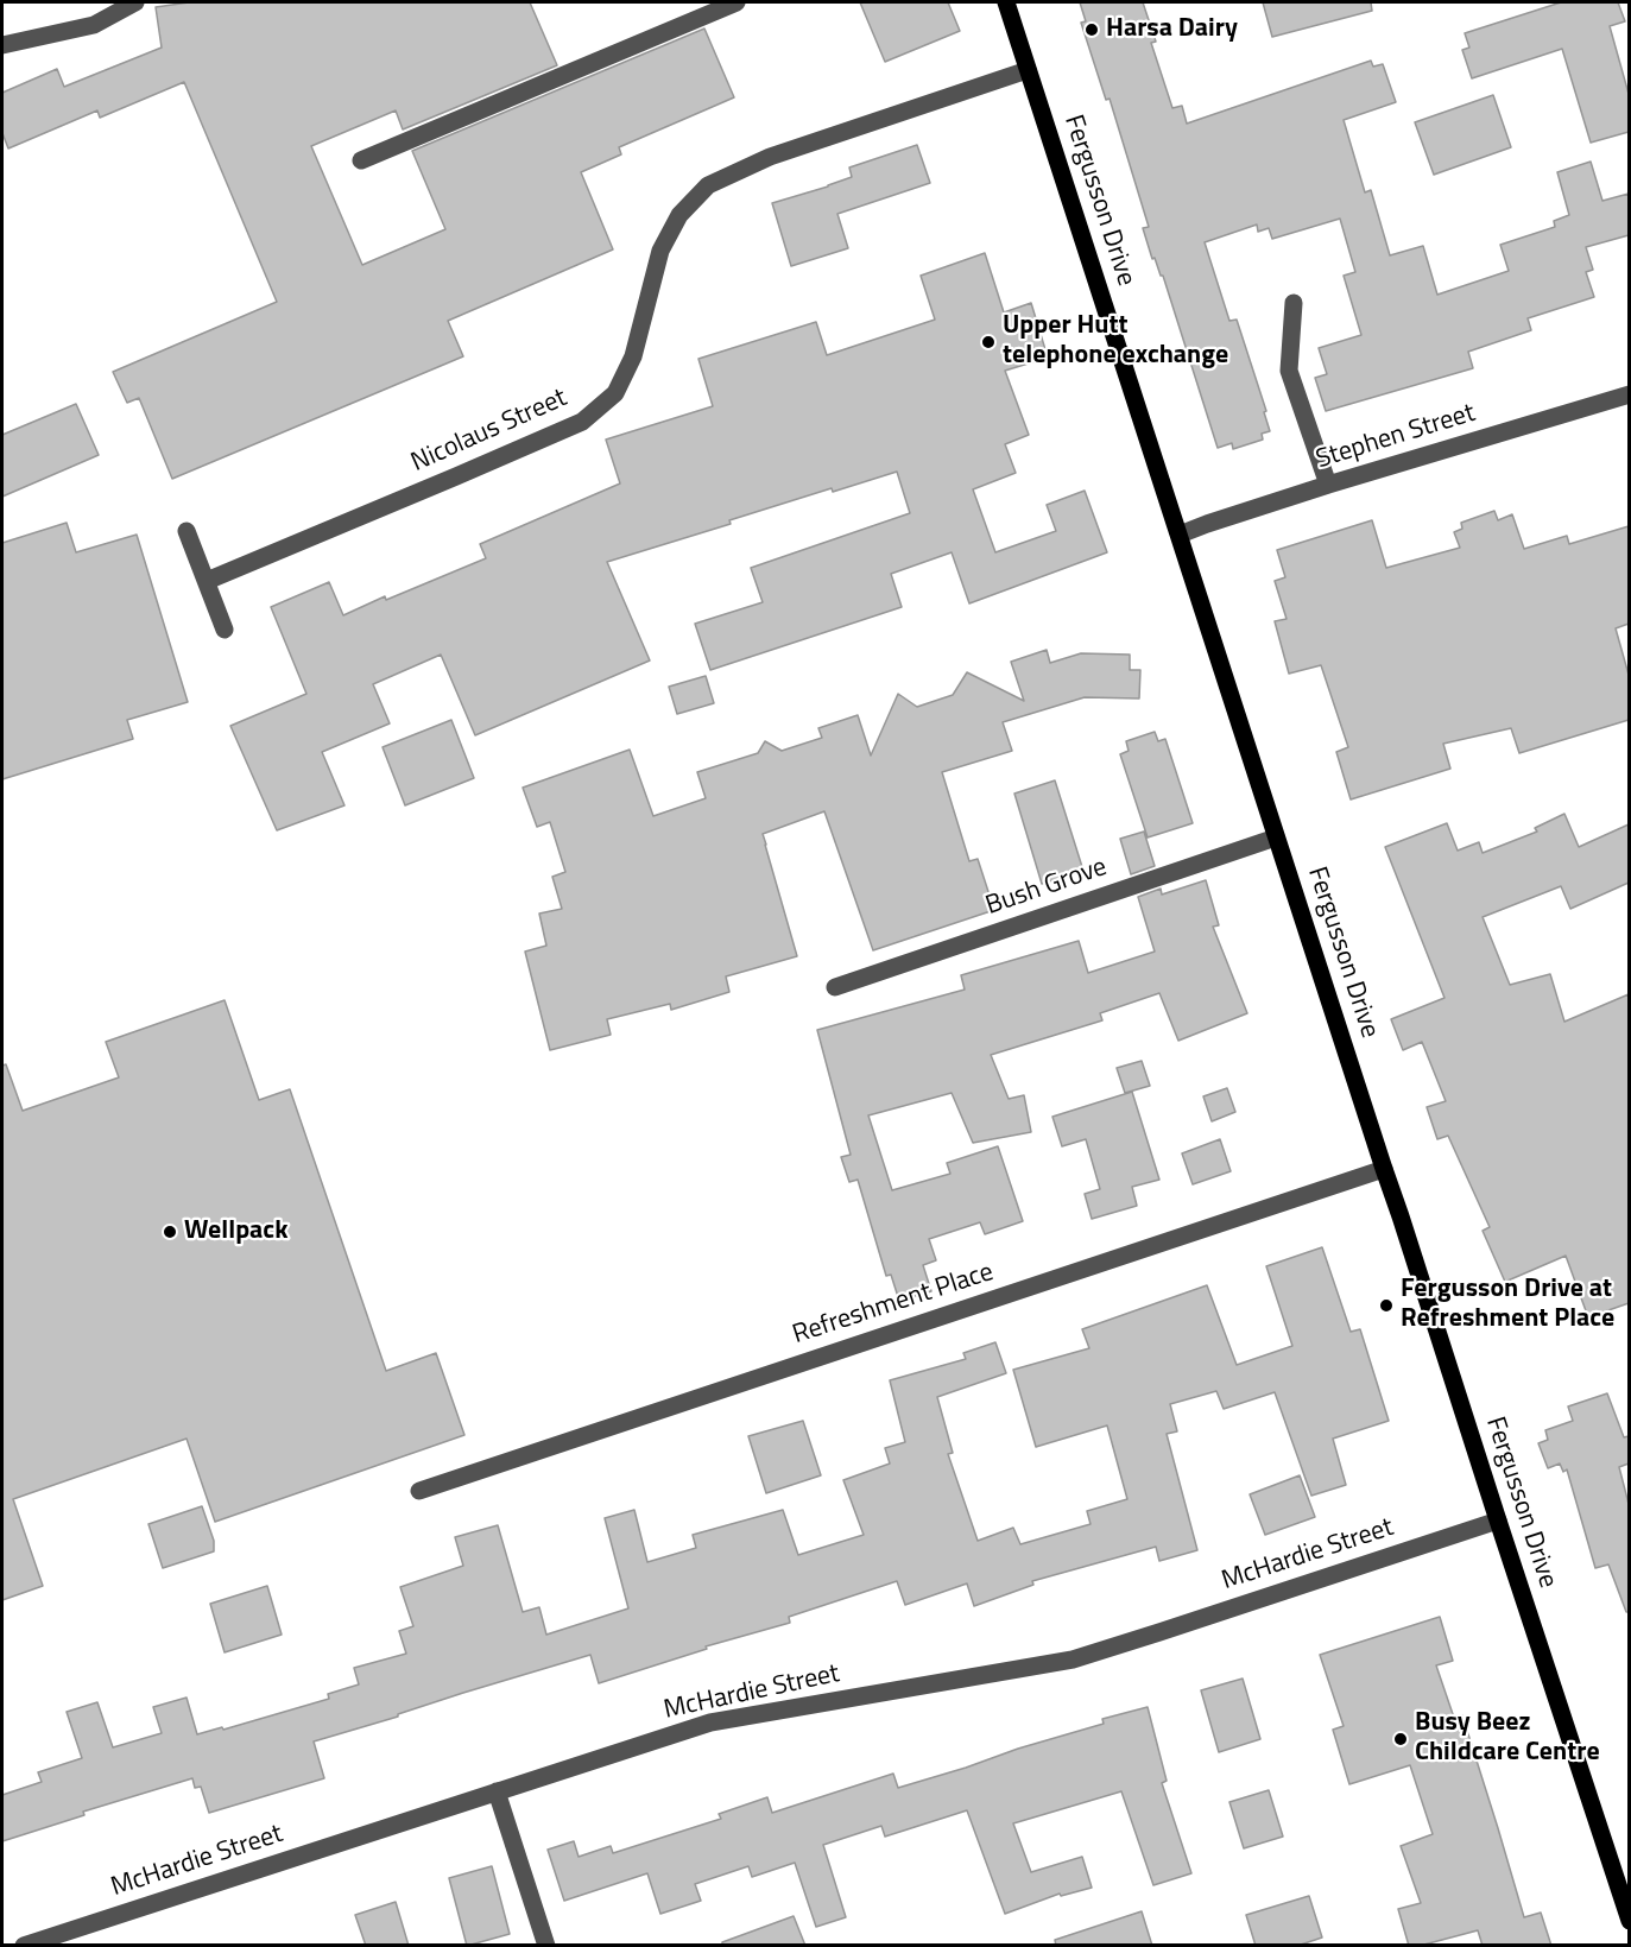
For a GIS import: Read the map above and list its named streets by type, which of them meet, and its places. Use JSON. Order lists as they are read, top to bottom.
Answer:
{
  "streets": {
    "main road": ["Fergusson Drive"],
    "street": [
      "Nicolaus Street",
      "Stephen Street",
      "Bush Grove",
      "Refreshment Place",
      "McHardie Street"
    ]
  },
  "crossings": [
    ["Fergusson Drive", "Nicolaus Street"],
    ["Fergusson Drive", "Stephen Street"],
    ["Fergusson Drive", "Bush Grove"],
    ["Fergusson Drive", "Refreshment Place"],
    ["Fergusson Drive", "McHardie Street"]
  ],
  "places": [
    "Harsa Dairy",
    "Upper Hutt telephone exchange",
    "Wellpack",
    "Fergusson Drive at Refreshment Place",
    "Busy Beez Childcare Centre"
  ]
}
